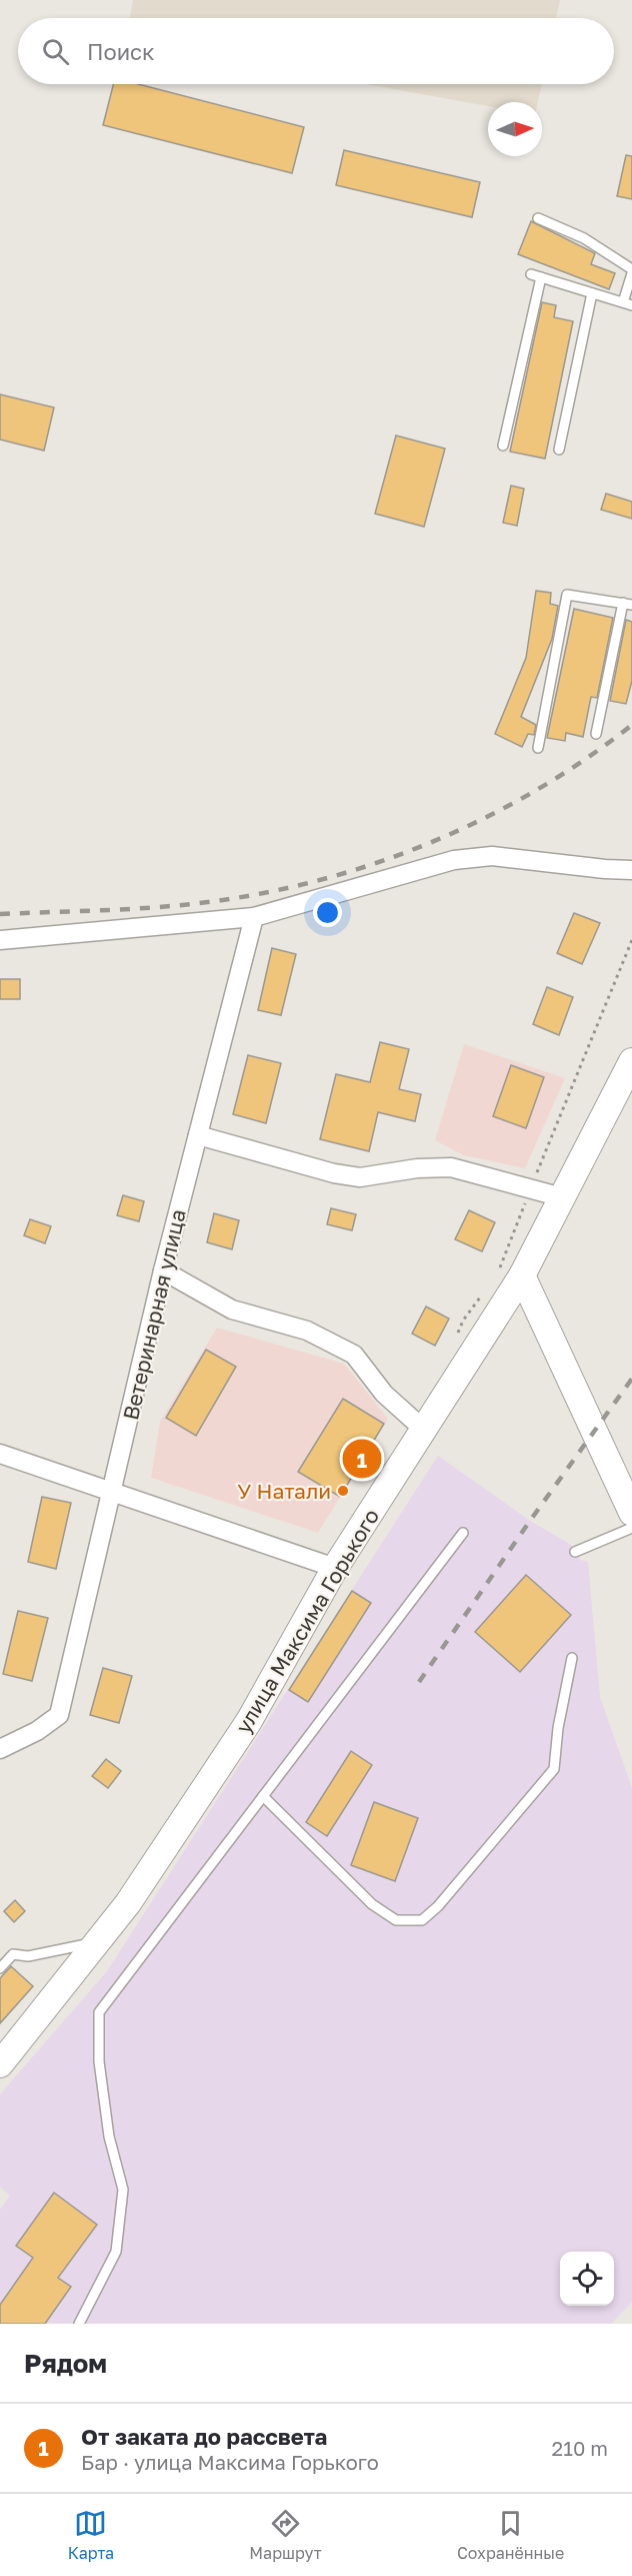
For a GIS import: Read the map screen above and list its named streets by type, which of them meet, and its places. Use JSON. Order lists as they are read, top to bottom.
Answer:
{
  "streets": {
    "street": ["Ветеринарная улица", "улица Максима Горького"]
  },
  "places": ["У Натали"],
  "north": "right",
  "page": {
    "search": "Поиск",
    "pins": "1",
    "heading": "Рядом",
    "list": [
      {
        "mark": "1",
        "name": "От заката до рассвета",
        "note": "Бар · улица Максима Горького",
        "value": "210 m"
      }
    ],
    "nav": ["Карта", "Маршрут", "Сохранённые"]
  }
}
